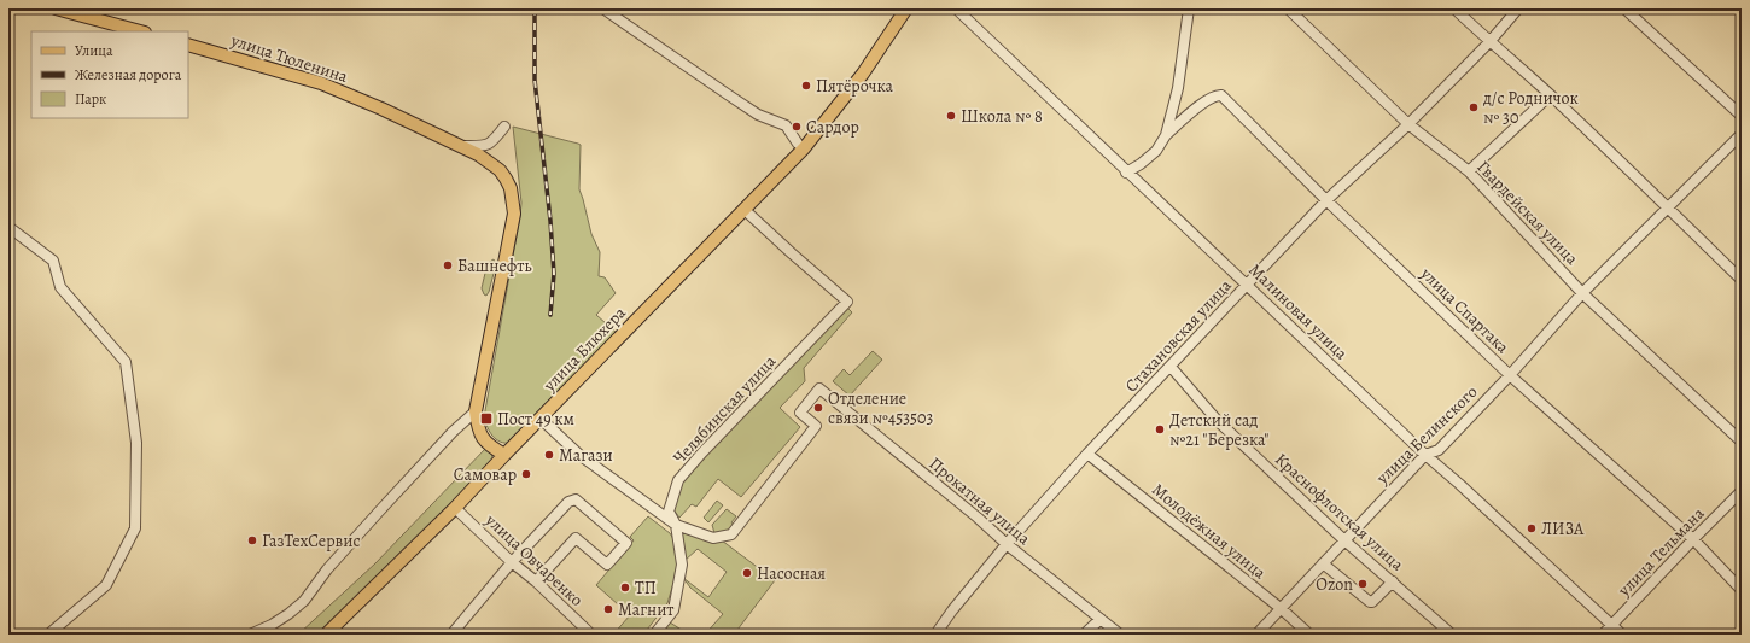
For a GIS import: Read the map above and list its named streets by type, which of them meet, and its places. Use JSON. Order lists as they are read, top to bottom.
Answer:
{
  "streets": {
    "main road": ["улица Тюленина", "улица Блюхера"],
    "street": [
      "Гвардейская улица",
      "улица Спартака",
      "Малиновая улица",
      "Стахановская улица",
      "Челябинская улица",
      "улица Белинского",
      "Прокатная улица",
      "Краснофлотская улица",
      "Молодёжная улица",
      "улица Тельмана",
      "улица Овчаренко"
    ]
  },
  "crossings": [
    ["Гвардейская улица", "Стахановская улица"],
    ["Гвардейская улица", "улица Белинского"],
    ["улица Спартака", "Стахановская улица"],
    ["улица Спартака", "улица Белинского"],
    ["улица Спартака", "улица Тельмана"],
    ["Малиновая улица", "Стахановская улица"],
    ["Малиновая улица", "улица Белинского"],
    ["Малиновая улица", "улица Тельмана"],
    ["Стахановская улица", "Прокатная улица"],
    ["Стахановская улица", "Краснофлотская улица"],
    ["Стахановская улица", "Молодёжная улица"],
    ["улица Блюхера", "Челябинская улица"],
    ["улица Блюхера", "улица Овчаренко"],
    ["Челябинская улица", "Прокатная улица"],
    ["улица Белинского", "Краснофлотская улица"],
    ["улица Белинского", "Молодёжная улица"]
  ],
  "places": {
    "other": [
      "Пятёрочка",
      "д/с Родничок № 30",
      "Школа № 8",
      "Сардор",
      "Башнефть",
      "Отделение связи №453503",
      "Детский сад №21 \"Березка\"",
      "Магази",
      "Самовар",
      "ЛИЗА",
      "ГазТехСервис",
      "Насосная",
      "Ozon",
      "ТП",
      "Магнит"
    ],
    "transit": ["Пост 49 км"]
  },
  "legend": ["Улица", "Железная дорога", "Парк"]
}
